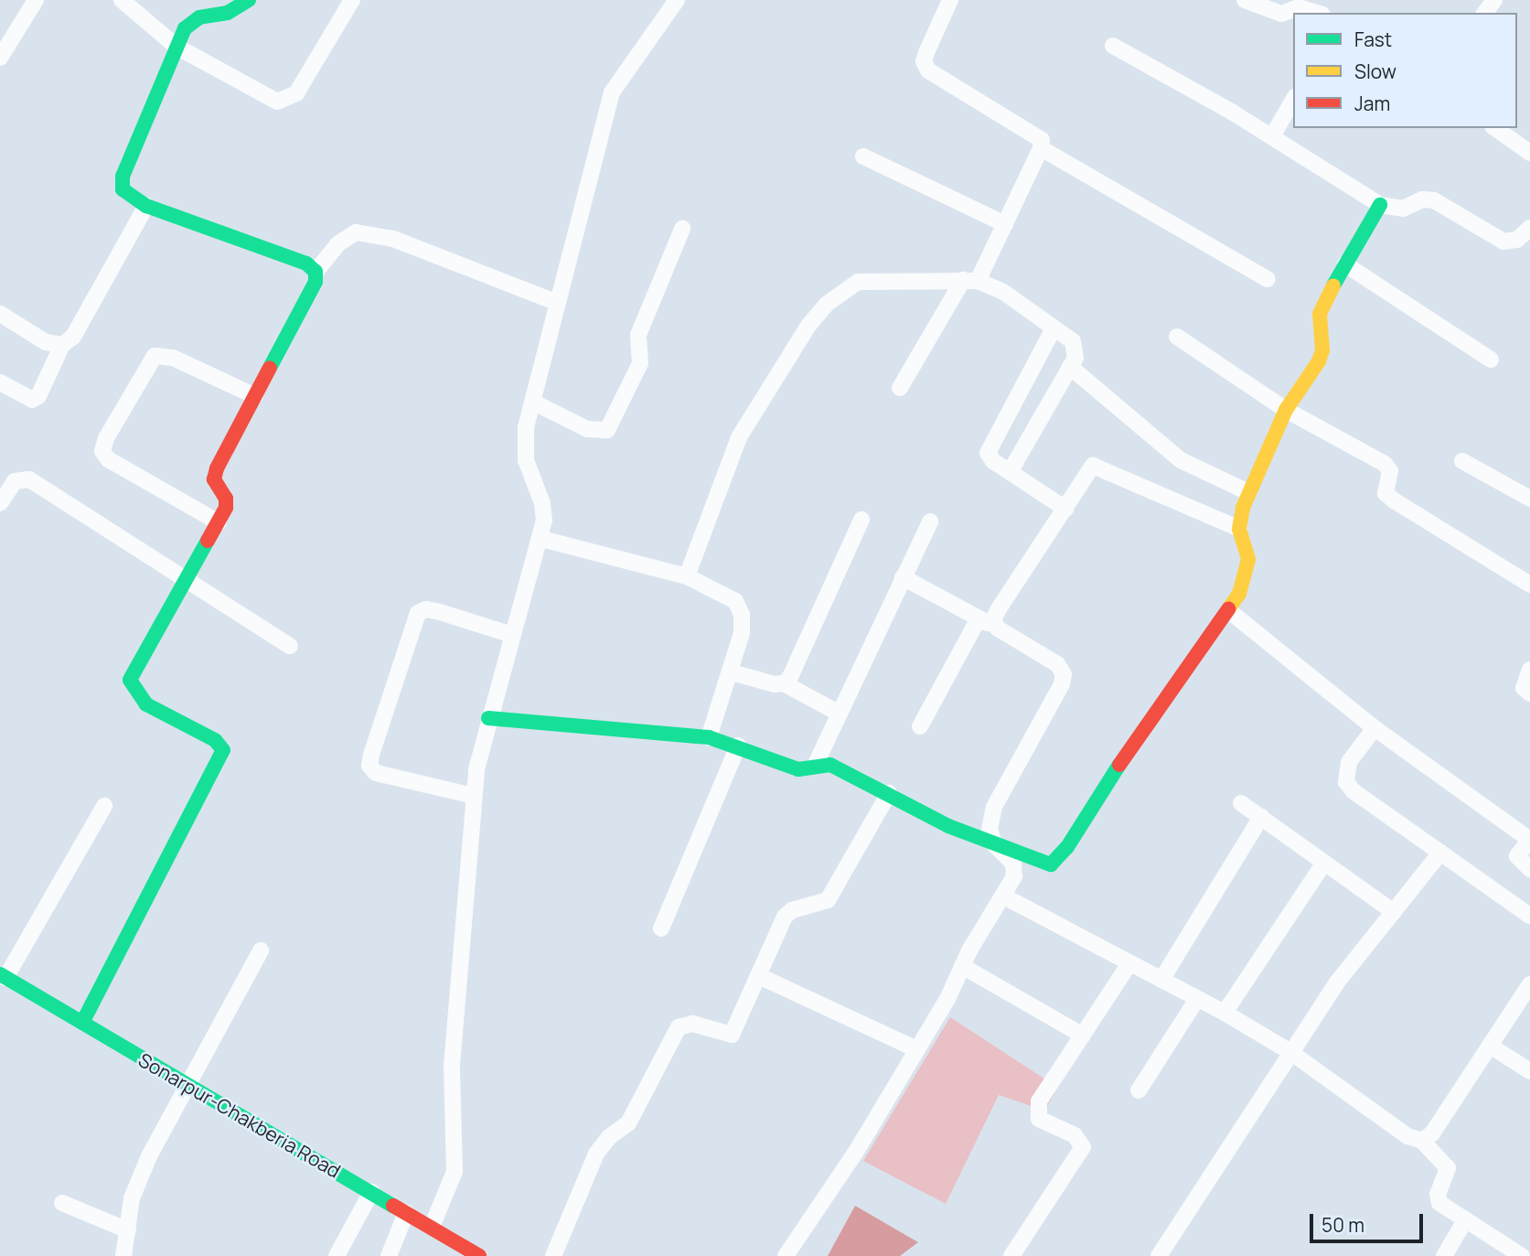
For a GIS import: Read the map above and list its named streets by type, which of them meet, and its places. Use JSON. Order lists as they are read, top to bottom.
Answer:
{
  "streets": {
    "street": ["Sonarpur-Chakberia Road"]
  },
  "legend": ["Fast", "Slow", "Jam"],
  "scale_bar": "50 m"
}
